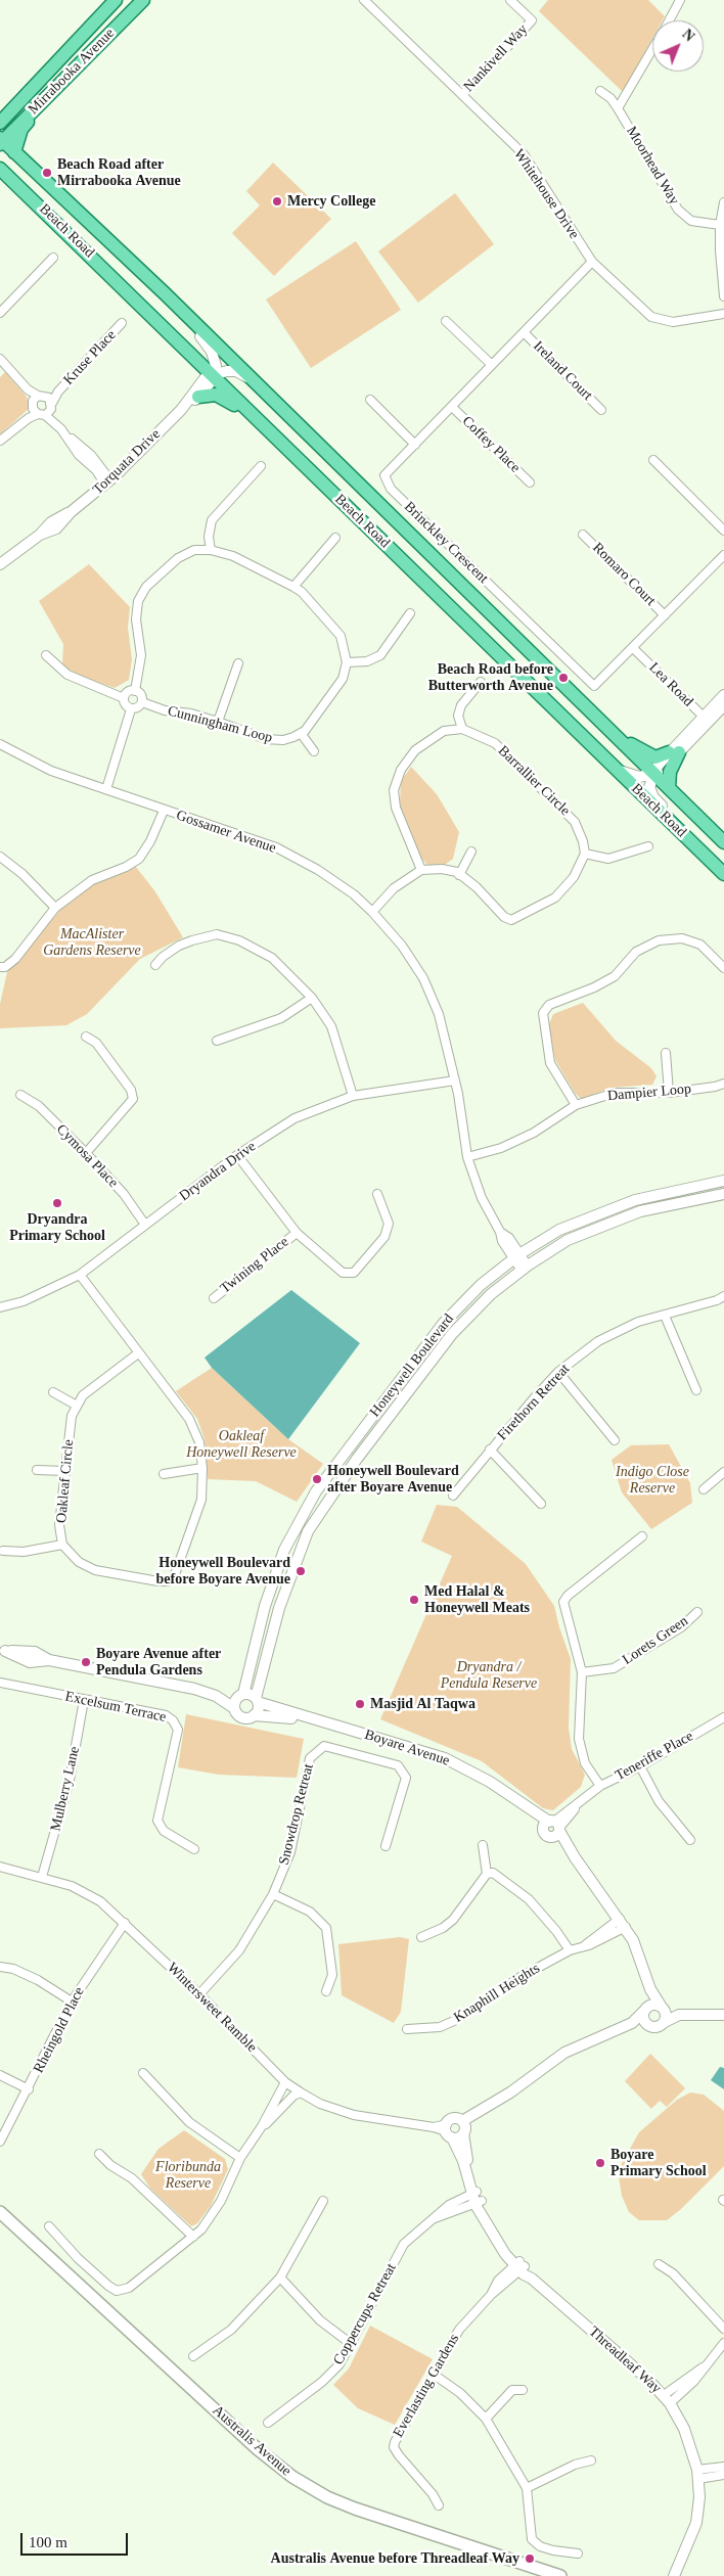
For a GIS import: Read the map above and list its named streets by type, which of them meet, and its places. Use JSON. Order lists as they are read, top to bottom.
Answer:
{
  "streets": {
    "main road": ["Mirrabooka Avenue", "Beach Road", "Australis Avenue"],
    "street": [
      "Nankivell Way",
      "Moorhead Way",
      "Whitehouse Drive",
      "Kruse Place",
      "Ireland Court",
      "Coffey Place",
      "Torquata Drive",
      "Brinckley Crescent",
      "Romaro Court",
      "Lea Road",
      "Cunningham Loop",
      "Barrallier Circle",
      "Gossamer Avenue",
      "Dampier Loop",
      "Cymosa Place",
      "Dryandra Drive",
      "Twining Place",
      "Honeywell Boulevard",
      "Firethorn Retreat",
      "Oakleaf Circle",
      "Lorets Green",
      "Excelsum Terrace",
      "Boyare Avenue",
      "Teneriffe Place",
      "Mulberry Lane",
      "Snowdrop Retreat",
      "Knaphill Heights",
      "Wintersweet Ramble",
      "Rheingold Place",
      "Coppercups Retreat",
      "Threadleaf Way",
      "Everlasting Gardens"
    ]
  },
  "crossings": [
    ["Nankivell Way", "Whitehouse Drive"],
    ["Mirrabooka Avenue", "Beach Road"],
    ["Whitehouse Drive", "Brinckley Crescent"],
    ["Beach Road", "Torquata Drive"],
    ["Ireland Court", "Brinckley Crescent"],
    ["Coffey Place", "Brinckley Crescent"],
    ["Brinckley Crescent", "Romaro Court"],
    ["Brinckley Crescent", "Lea Road"],
    ["Gossamer Avenue", "Dampier Loop"],
    ["Gossamer Avenue", "Dryandra Drive"],
    ["Gossamer Avenue", "Honeywell Boulevard"],
    ["Cymosa Place", "Dryandra Drive"],
    ["Honeywell Boulevard", "Boyare Avenue"],
    ["Excelsum Terrace", "Mulberry Lane"],
    ["Boyare Avenue", "Teneriffe Place"],
    ["Boyare Avenue", "Knaphill Heights"],
    ["Mulberry Lane", "Wintersweet Ramble"],
    ["Snowdrop Retreat", "Wintersweet Ramble"],
    ["Wintersweet Ramble", "Rheingold Place"],
    ["Wintersweet Ramble", "Threadleaf Way"],
    ["Coppercups Retreat", "Threadleaf Way"],
    ["Threadleaf Way", "Everlasting Gardens"]
  ],
  "parks": [
    "MacAlister Gardens Reserve",
    "Oakleaf Honeywell Reserve",
    "Indigo Close Reserve",
    "Dryandra / Pendula Reserve",
    "Floribunda Reserve"
  ],
  "places": [
    "Beach Road after Mirrabooka Avenue",
    "Mercy College",
    "Beach Road before Butterworth Avenue",
    "Dryandra Primary School",
    "Honeywell Boulevard after Boyare Avenue",
    "Honeywell Boulevard before Boyare Avenue",
    "Med Halal & Honeywell Meats",
    "Boyare Avenue after Pendula Gardens",
    "Masjid Al Taqwa",
    "Boyare Primary School",
    "Australis Avenue before Threadleaf Way"
  ],
  "scale_bar": "100 m",
  "north": "top right"
}
